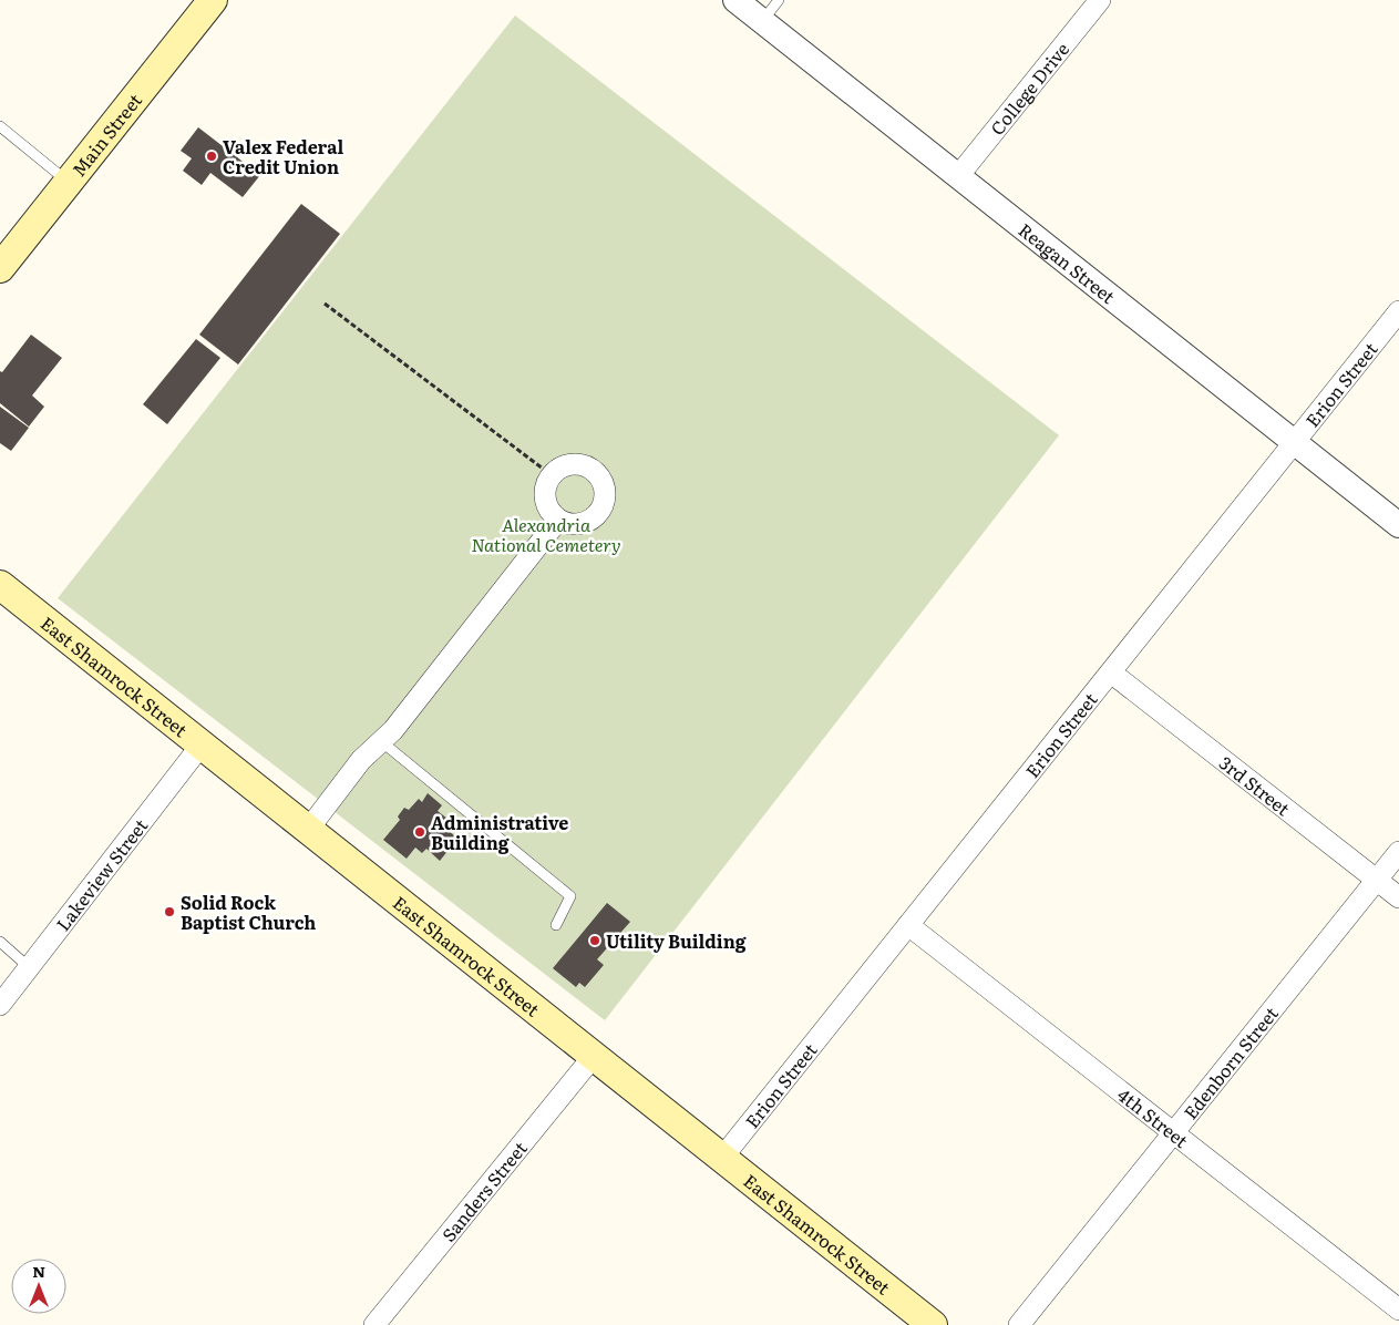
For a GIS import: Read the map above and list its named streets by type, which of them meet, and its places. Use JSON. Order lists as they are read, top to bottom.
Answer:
{
  "streets": {
    "main road": ["Main Street", "East Shamrock Street"],
    "street": [
      "College Drive",
      "Reagan Street",
      "Erion Street",
      "3rd Street",
      "Lakeview Street",
      "Edenborn Street",
      "4th Street",
      "Sanders Street"
    ]
  },
  "crossings": [
    ["College Drive", "Reagan Street"],
    ["Reagan Street", "Erion Street"],
    ["Erion Street", "East Shamrock Street"],
    ["Erion Street", "3rd Street"],
    ["Erion Street", "4th Street"],
    ["East Shamrock Street", "Lakeview Street"],
    ["East Shamrock Street", "Sanders Street"],
    ["3rd Street", "Edenborn Street"],
    ["Edenborn Street", "4th Street"]
  ],
  "parks": ["Alexandria National Cemetery"],
  "places": [
    "Valex Federal Credit Union",
    "Administrative Building",
    "Solid Rock Baptist Church",
    "Utility Building"
  ],
  "north": "top"
}
